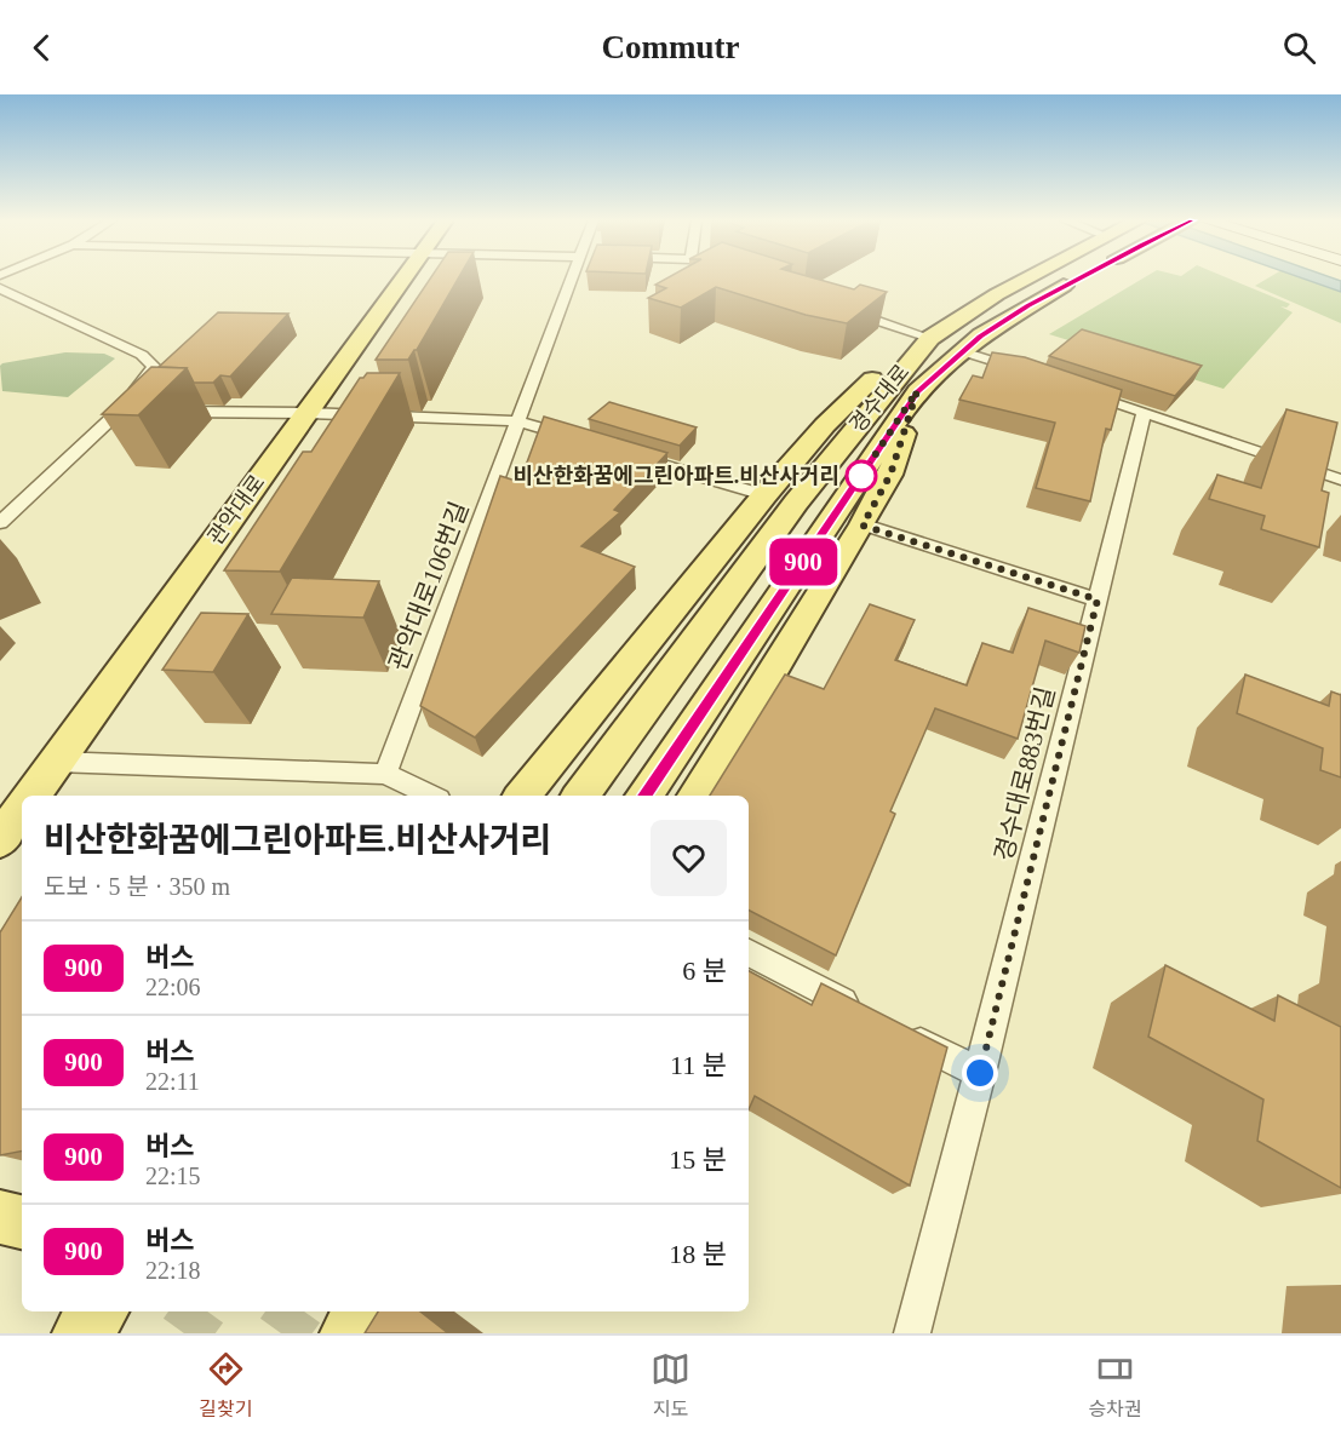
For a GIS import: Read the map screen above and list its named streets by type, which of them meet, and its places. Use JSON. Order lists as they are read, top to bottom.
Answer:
{
  "streets": {
    "main road": ["경수대로", "관악대로"],
    "street": ["관악대로106번길", "경수대로883번길"]
  },
  "places": ["비산한화꿈에그린아파트.비산사거리"],
  "lines": ["bus line 900"],
  "page": {
    "header": "Commutr",
    "on_map": "900",
    "heading": ["비산한화꿈에그린아파트.비산사거리", "도보 · 5 분 · 350 m"],
    "list": [
      {
        "mark": "900",
        "name": "버스",
        "note": "22:06",
        "value": "6 분"
      },
      {
        "mark": "900",
        "name": "버스",
        "note": "22:11",
        "value": "11 분"
      },
      {
        "mark": "900",
        "name": "버스",
        "note": "22:15",
        "value": "15 분"
      },
      {
        "mark": "900",
        "name": "버스",
        "note": "22:18",
        "value": "18 분"
      }
    ],
    "tabs": ["길찾기", "지도", "승차권"]
  }
}
